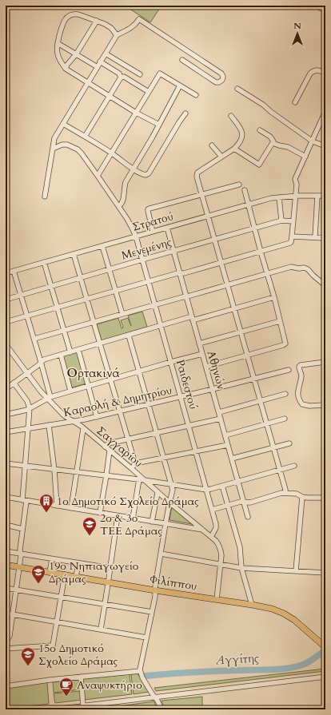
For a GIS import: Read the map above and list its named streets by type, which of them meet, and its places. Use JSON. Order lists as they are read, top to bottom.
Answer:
{
  "streets": {
    "main road": ["Φιλίππου"],
    "street": [
      "Στρατού",
      "Μενεμένης",
      "Αθηνών",
      "Ραιδεστού",
      "Καραολή & Δημητρίου",
      "Σαγγαρίου"
    ]
  },
  "crossings": [
    ["Στρατού", "Αθηνών"],
    ["Στρατού", "Ραιδεστού"],
    ["Μενεμένης", "Αθηνών"],
    ["Μενεμένης", "Ραιδεστού"],
    ["Αθηνών", "Καραολή & Δημητρίου"],
    ["Ραιδεστού", "Καραολή & Δημητρίου"],
    ["Ραιδεστού", "Σαγγαρίου"],
    ["Καραολή & Δημητρίου", "Σαγγαρίου"]
  ],
  "districts": ["Ορτακινά"],
  "water": ["Αγγίτης"],
  "places": {
    "building": ["1ο Δημοτικό Σχολείο Δράμας"],
    "school or university": ["2ο & 3ο ΤΕΕ Δράμας", "19ο Νηπιαγωγείο Δράμας", "15ο Δημοτικό Σχολείο Δράμας"],
    "cafe": ["Αναψυκτήριο"]
  },
  "north": "top"
}
